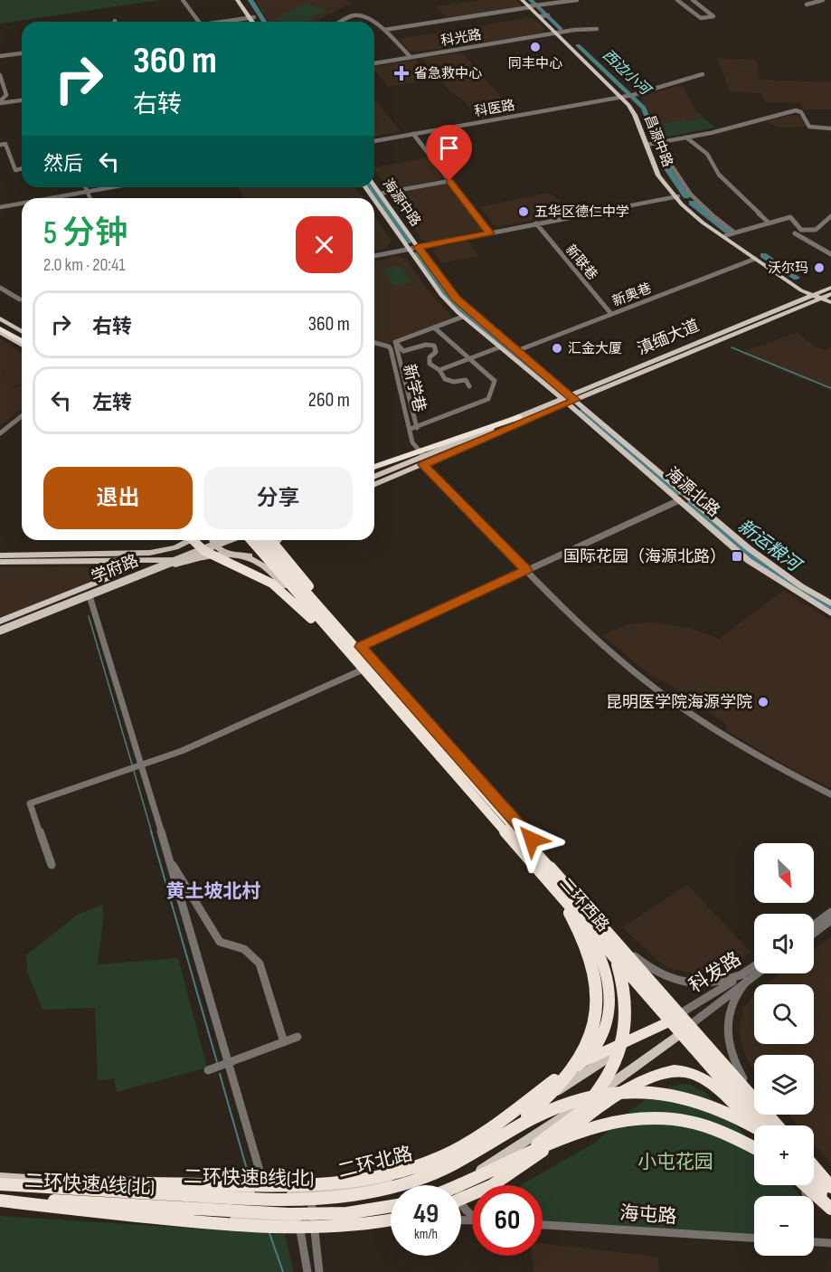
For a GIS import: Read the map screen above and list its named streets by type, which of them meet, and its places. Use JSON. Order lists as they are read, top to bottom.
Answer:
{
  "streets": {
    "highway": ["二环快速B线(北)", "二环快速A线(北)"],
    "main road": [
      "昌源中路",
      "海源中路",
      "滇缅大道",
      "海源北路",
      "学府路",
      "二环西路",
      "二环北路"
    ],
    "street": [
      "科光路",
      "科医路",
      "新联巷",
      "新奥巷",
      "新学巷",
      "科发路",
      "海屯路"
    ]
  },
  "crossings": [
    ["科光路", "昌源中路"],
    ["科医路", "昌源中路"],
    ["昌源中路", "新奥巷"],
    ["昌源中路", "滇缅大道"],
    ["海源中路", "新奥巷"],
    ["海源中路", "滇缅大道"],
    ["海源中路", "海源北路"],
    ["新联巷", "新奥巷"],
    ["滇缅大道", "海源北路"],
    ["学府路", "二环西路"],
    ["二环西路", "科发路"],
    ["二环西路", "二环北路"],
    ["科发路", "二环北路"]
  ],
  "districts": ["黄土坡北村"],
  "water": ["西边小河", "新运粮河"],
  "parks": ["小屯花园"],
  "places": {
    "other": [
      "同丰中心",
      "五华区德仁中学",
      "沃尔玛",
      "汇金大厦",
      "昆明医学院海源学院"
    ],
    "health": ["省急救中心"],
    "transit": ["国际花园（海源北路）"]
  },
  "north": "bottom right",
  "page": {
    "turn": ["360 m", "右转"],
    "then": "然后",
    "heading": ["5 分钟", "2.0 km · 20:41"],
    "list": [
      {
        "name": "右转",
        "value": "360 m"
      },
      {
        "name": "左转",
        "value": "260 m"
      }
    ],
    "buttons": ["退出", "分享"],
    "map_buttons": ["+", "−"],
    "speed": "49 km/h",
    "limit": "60"
  }
}
